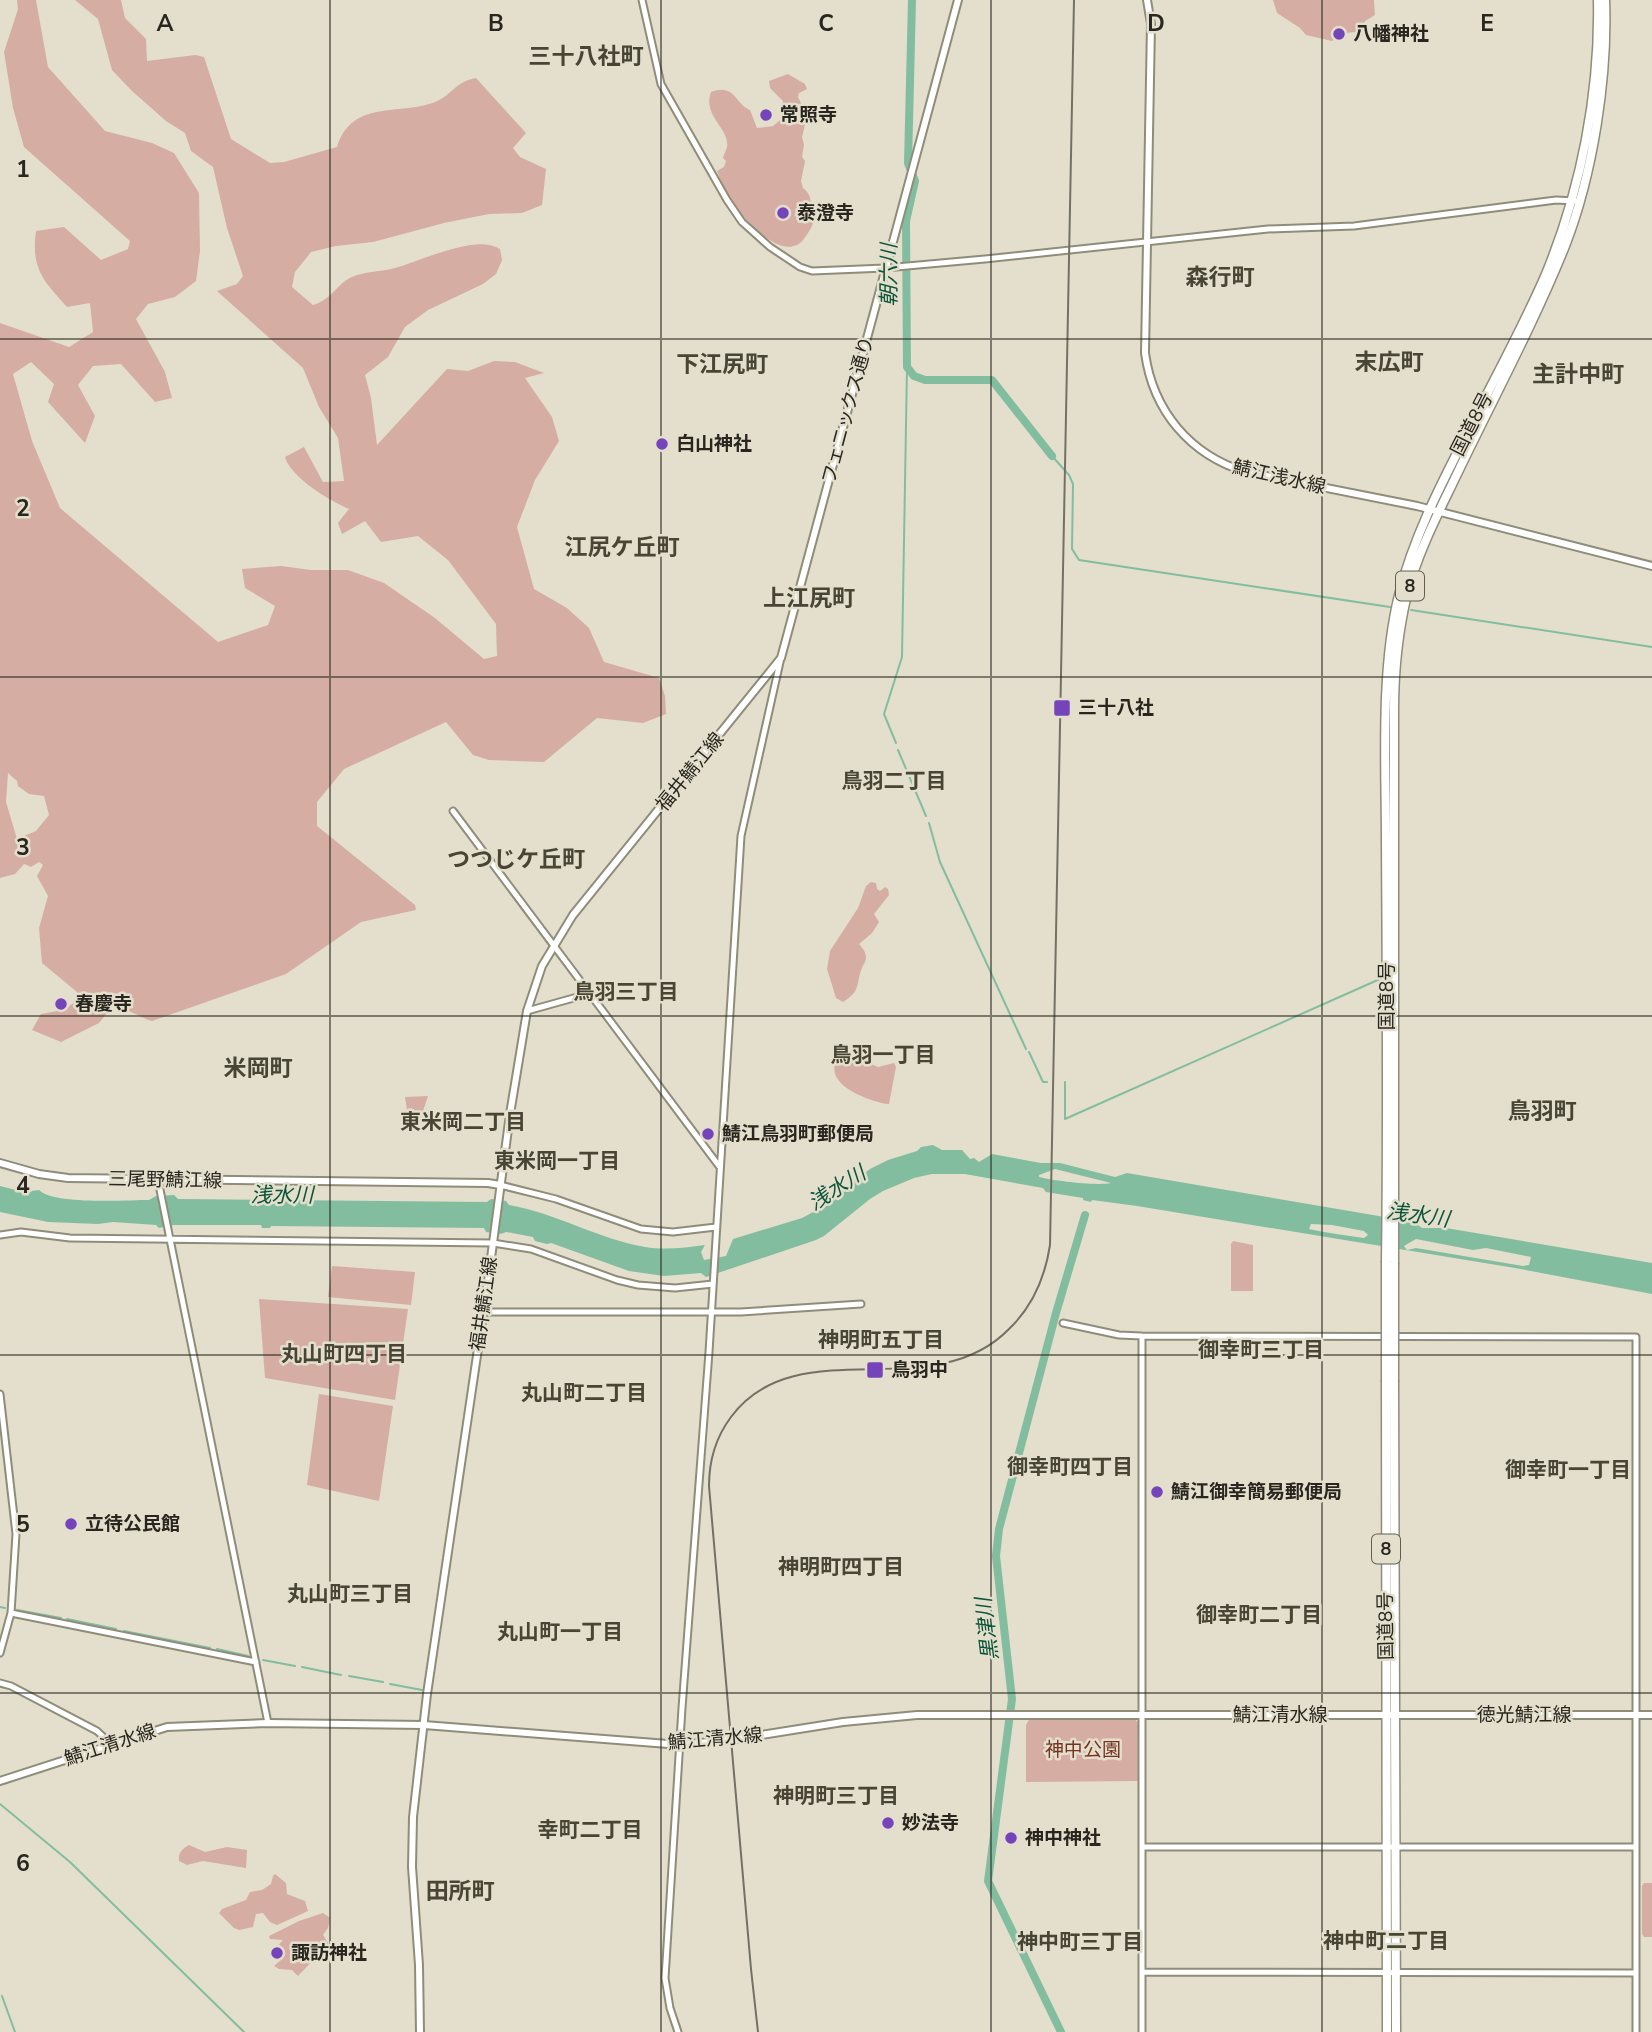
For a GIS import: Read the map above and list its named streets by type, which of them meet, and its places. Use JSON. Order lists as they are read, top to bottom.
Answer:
{
  "streets": {
    "highway": ["国道8号", "8"],
    "main road": [
      "フェニックス通り",
      "鯖江浅水線",
      "福井鯖江線",
      "三尾野鯖江線",
      "鯖江清水線",
      "徳光鯖江線"
    ]
  },
  "crossings": [
    ["フェニックス通り", "福井鯖江線"],
    ["国道8号", "鯖江浅水線"],
    ["国道8号", "鯖江清水線"],
    ["国道8号", "徳光鯖江線"],
    ["福井鯖江線", "三尾野鯖江線"],
    ["福井鯖江線", "鯖江清水線"],
    ["鯖江清水線", "徳光鯖江線"]
  ],
  "districts": [
    "三十八社町",
    "森行町",
    "末広町",
    "下江尻町",
    "主計中町",
    "江尻ケ丘町",
    "上江尻町",
    "鳥羽二丁目",
    "つつじケ丘町",
    "鳥羽三丁目",
    "鳥羽一丁目",
    "米岡町",
    "鳥羽町",
    "東米岡二丁目",
    "東米岡一丁目",
    "神明町五丁目",
    "御幸町三丁目",
    "丸山町四丁目",
    "丸山町二丁目",
    "御幸町四丁目",
    "御幸町一丁目",
    "神明町四丁目",
    "丸山町三丁目",
    "御幸町二丁目",
    "丸山町一丁目",
    "神明町三丁目",
    "幸町二丁目",
    "田所町",
    "神中町二丁目",
    "神中町三丁目"
  ],
  "water": ["朝六川", "浅水川", "黒津川"],
  "parks": ["神中公園"],
  "places": {
    "other": [
      "八幡神社",
      "常照寺",
      "泰澄寺",
      "白山神社",
      "春慶寺",
      "鯖江鳥羽町郵便局",
      "鯖江御幸簡易郵便局",
      "立待公民館",
      "妙法寺",
      "神中神社",
      "諏訪神社"
    ],
    "transit": ["三十八社", "鳥羽中"]
  },
  "grid": {
    "columns": [
      "A",
      "B",
      "C",
      "D",
      "E"
    ],
    "rows": [
      "1",
      "2",
      "3",
      "4",
      "5",
      "6"
    ]
  }
}
